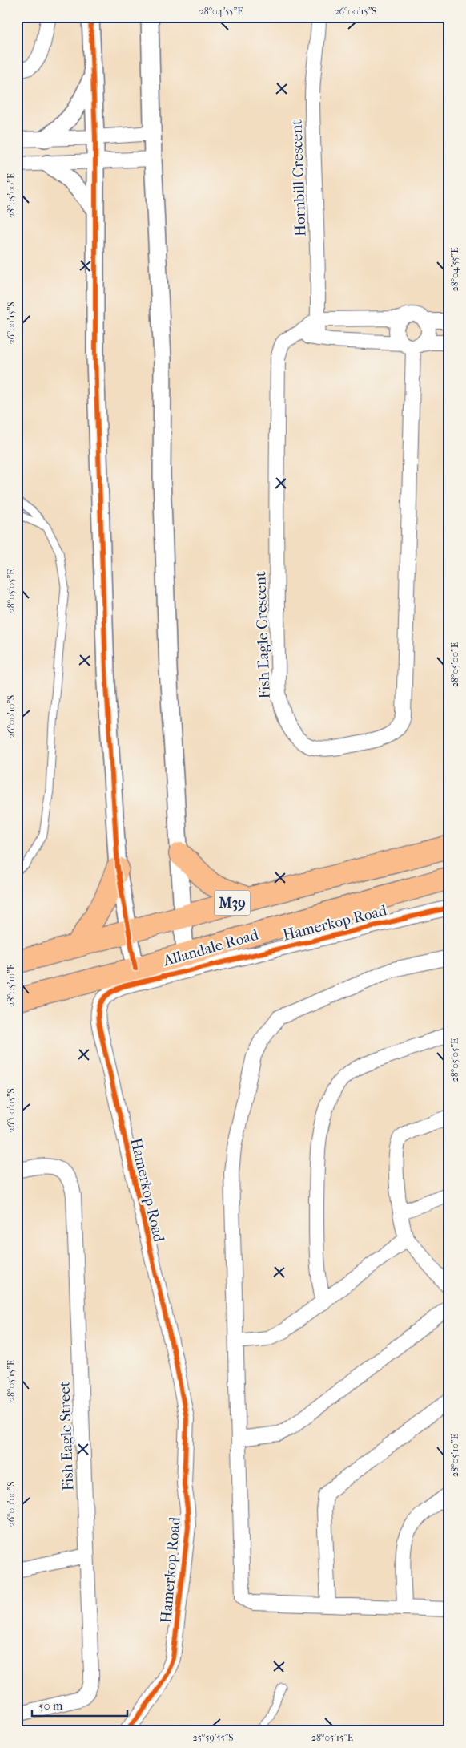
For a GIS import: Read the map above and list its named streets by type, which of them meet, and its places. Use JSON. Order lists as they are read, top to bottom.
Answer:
{
  "streets": {
    "main road": ["M39", "Allandale Road"],
    "street": [
      "Hornbill Crescent",
      "Fish Eagle Crescent",
      "Hamerkop Road",
      "Fish Eagle Street"
    ]
  },
  "crossings": [
    ["Hornbill Crescent", "Fish Eagle Crescent"]
  ],
  "scale_bar": "50 m",
  "coordinates": [
    "28°04'55\"E",
    "26°00'15\"S",
    "28°05'00\"E",
    "28°05'05\"E",
    "26°00'10\"S",
    "28°05'10\"E",
    "26°00'05\"S",
    "28°05'15\"E",
    "26°00'00\"S",
    "25°59'55\"S"
  ]
}
